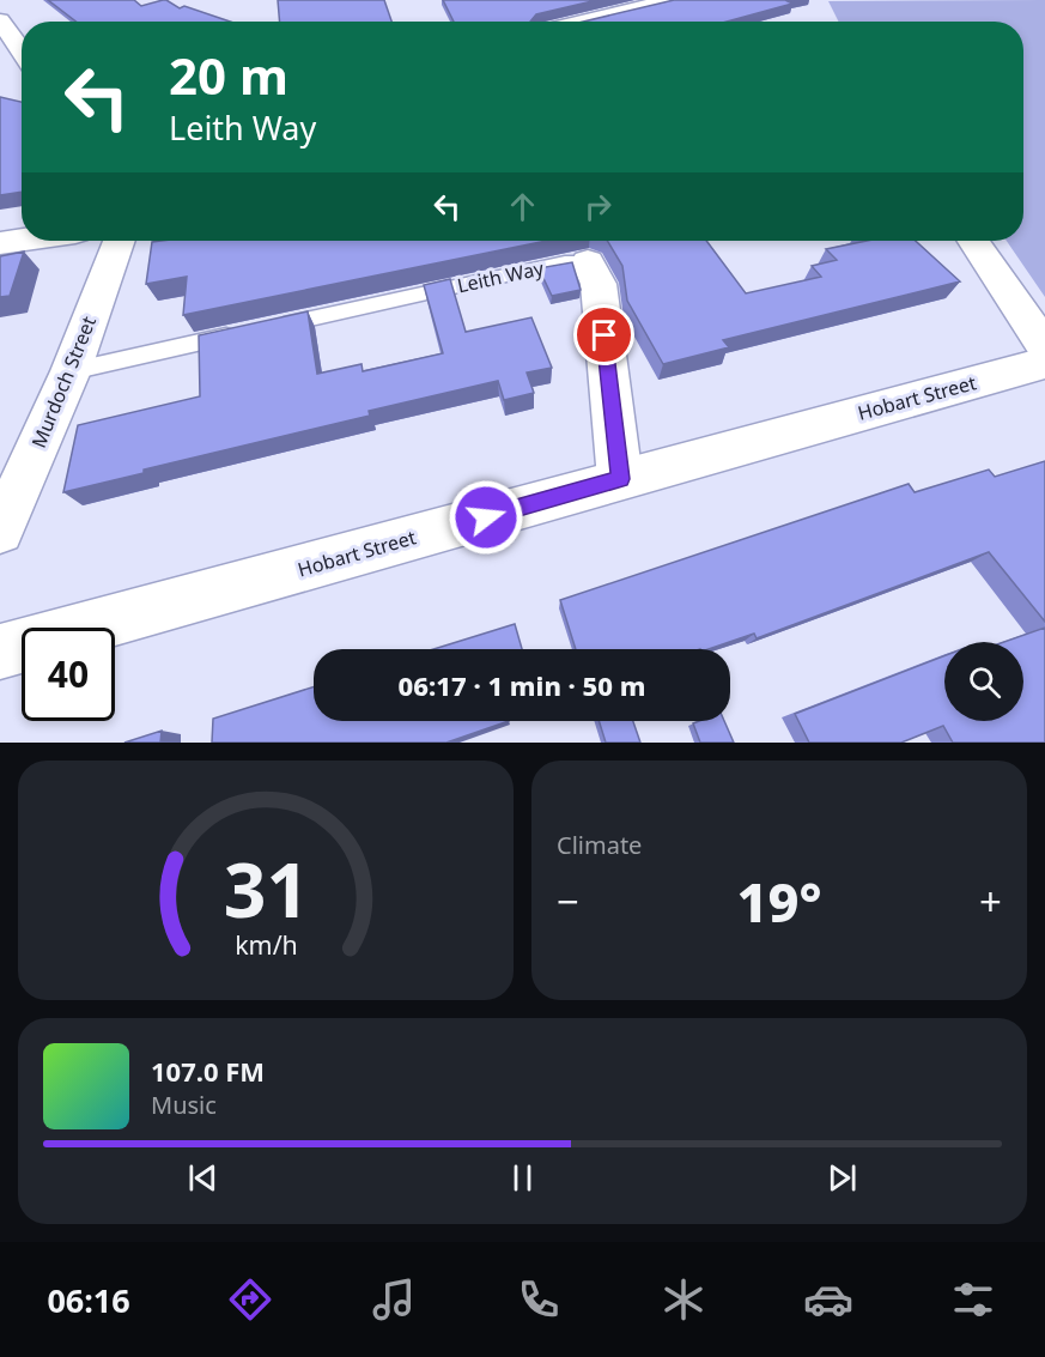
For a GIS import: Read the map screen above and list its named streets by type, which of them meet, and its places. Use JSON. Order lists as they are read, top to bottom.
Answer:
{
  "streets": {
    "street": ["Leith Way", "Murdoch Street", "Hobart Street"]
  },
  "crossings": [
    ["Leith Way", "Murdoch Street"],
    ["Leith Way", "Hobart Street"]
  ],
  "page": {
    "turn": ["20 m", "Leith Way"],
    "limit": "40",
    "trip": "06:17 · 1 min · 50 m",
    "tile": "Climate",
    "heat": ["−", "19°", "+"],
    "song": ["107.0 FM", "Music"],
    "tabs": "06:16",
    "gauge": ["31", "km/h"]
  }
}
